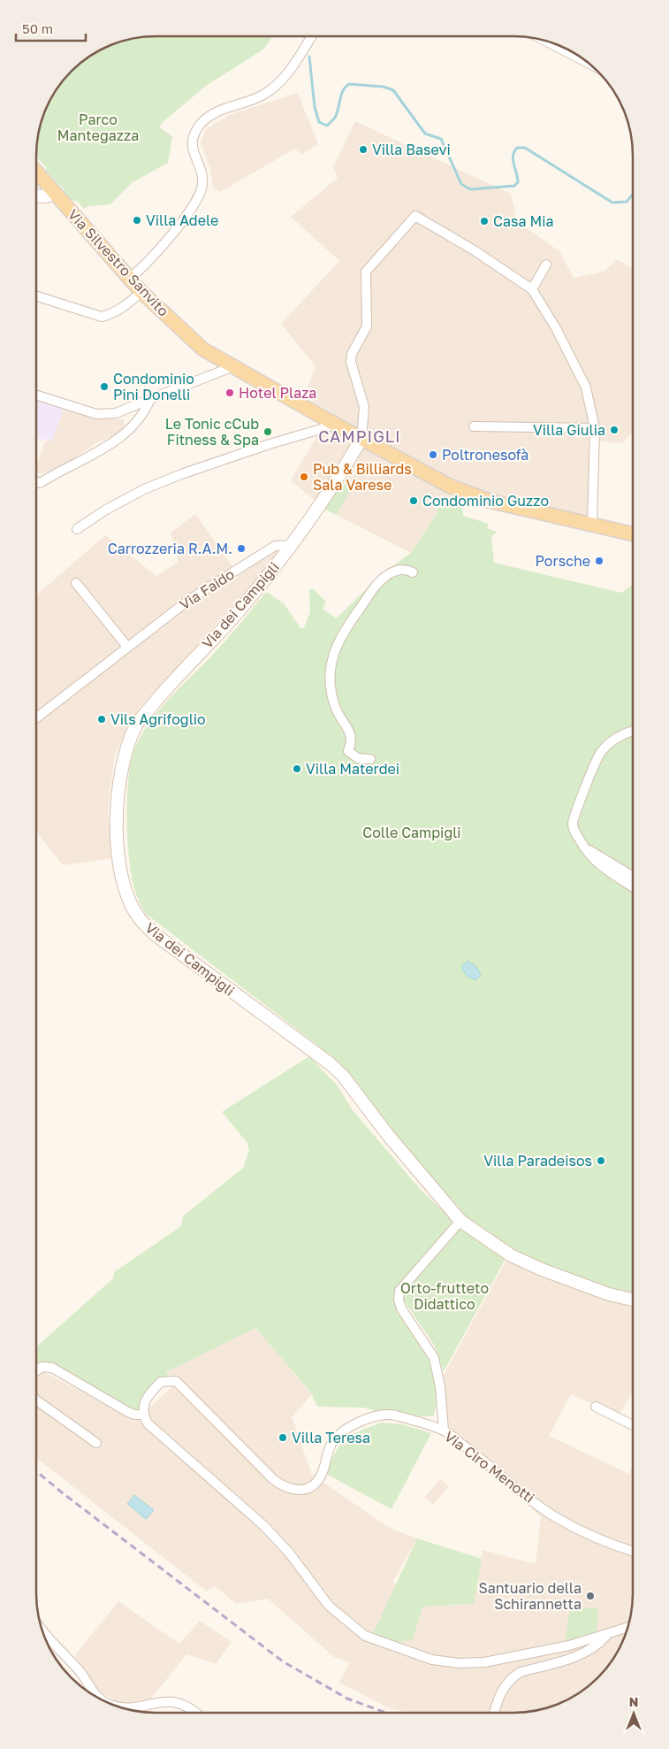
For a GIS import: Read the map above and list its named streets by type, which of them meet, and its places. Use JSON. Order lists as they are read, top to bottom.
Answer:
{
  "streets": {
    "main road": ["Via Silvestro Sanvito"],
    "street": ["Via Faido", "Via dei Campigli", "Via Ciro Menotti"]
  },
  "crossings": [
    ["Via Silvestro Sanvito", "Via dei Campigli"],
    ["Via Faido", "Via dei Campigli"]
  ],
  "districts": ["CAMPIGLI"],
  "parks": ["Parco Mantegazza", "Colle Campigli", "Orto-frutteto Didattico"],
  "places": [
    "Villa Basevi",
    "Villa Adele",
    "Casa Mia",
    "Condominio Pini Donelli",
    "Hotel Plaza",
    "Villa Giulia",
    "Le Tonic cCub Fitness & Spa",
    "Poltronesofà",
    "Pub & Billiards Sala Varese",
    "Condominio Guzzo",
    "Carrozzeria R.A.M.",
    "Porsche",
    "Vils Agrifoglio",
    "Villa Materdei",
    "Villa Paradeisos",
    "Villa Teresa",
    "Santuario della Schirannetta"
  ],
  "scale_bar": "50 m",
  "north": "top"
}
